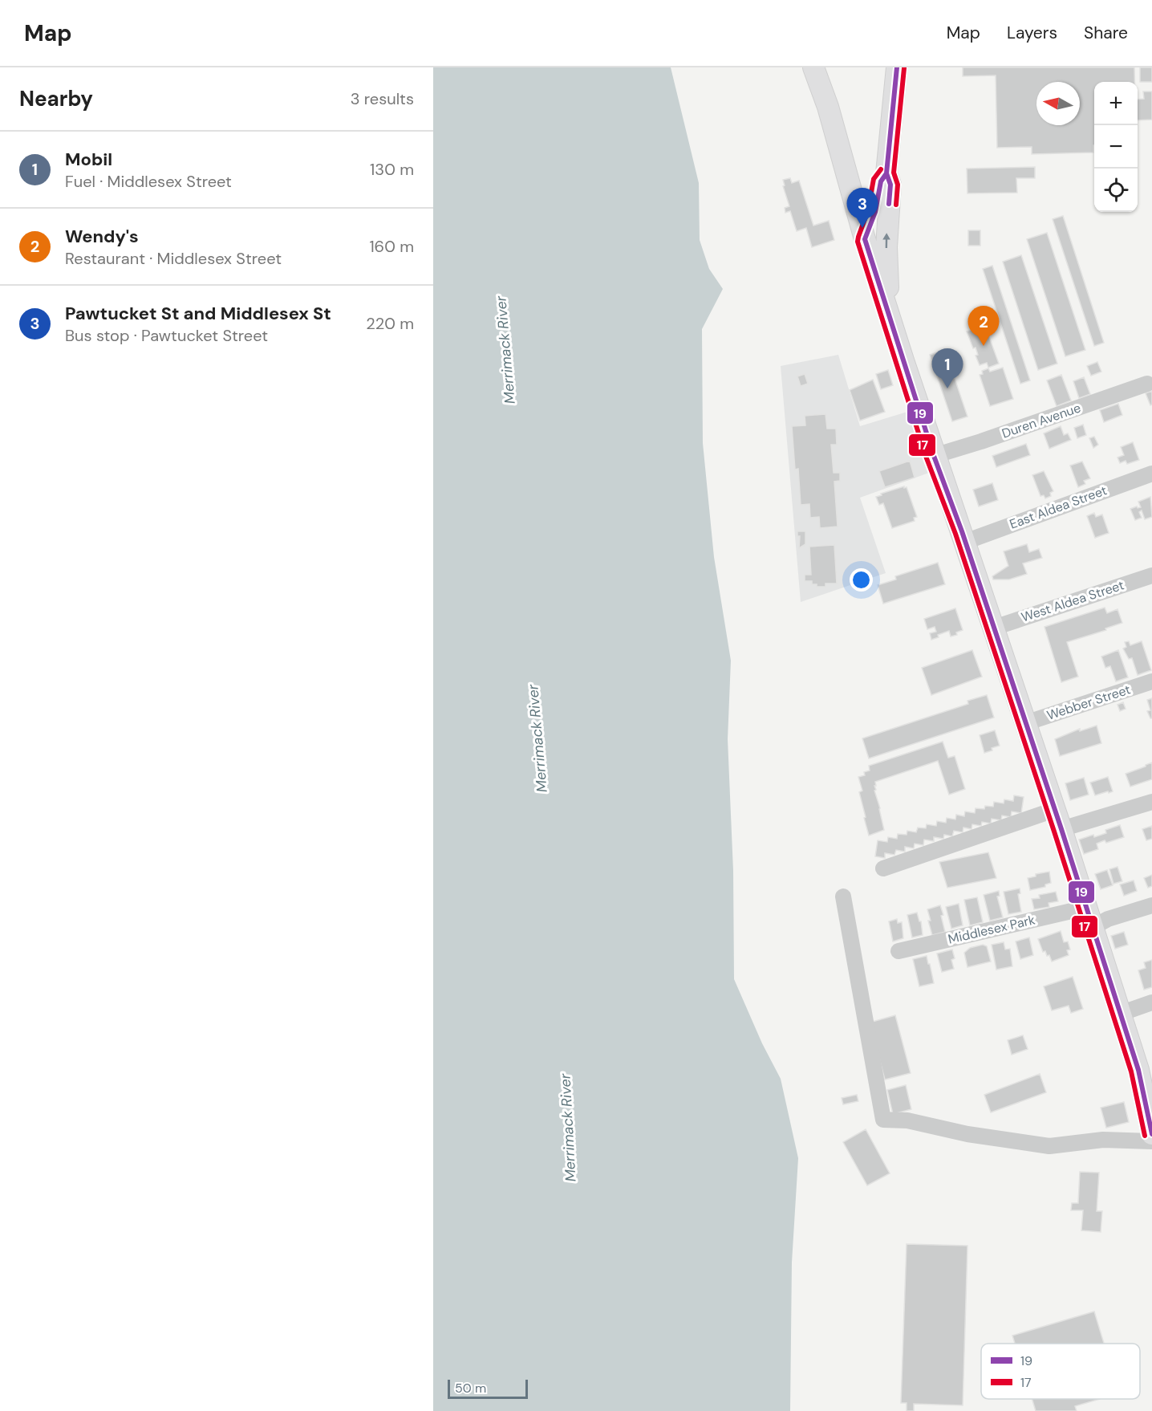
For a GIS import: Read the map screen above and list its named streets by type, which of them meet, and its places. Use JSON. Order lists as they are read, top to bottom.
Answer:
{
  "streets": {
    "street": [
      "Duren Avenue",
      "East Aldea Street",
      "West Aldea Street",
      "Webber Street",
      "Middlesex Park"
    ]
  },
  "water": ["Merrimack River"],
  "lines": ["transit line 19", "transit line 17"],
  "legend": ["19", "17"],
  "scale_bar": "50 m",
  "north": "left",
  "page": {
    "header": "Map",
    "nav": ["Map", "Layers", "Share"],
    "heading": ["Nearby", "3 results"],
    "map_buttons": ["+", "−"],
    "list": [
      {
        "mark": "1",
        "name": "Mobil",
        "note": "Fuel · Middlesex Street",
        "value": "130 m"
      },
      {
        "mark": "2",
        "name": "Wendy's",
        "note": "Restaurant · Middlesex Street",
        "value": "160 m"
      },
      {
        "mark": "3",
        "name": "Pawtucket St and Middlesex St",
        "note": "Bus stop · Pawtucket Street",
        "value": "220 m"
      }
    ],
    "pins": ["3", "2", "1"],
    "scale": "50 m"
  }
}
